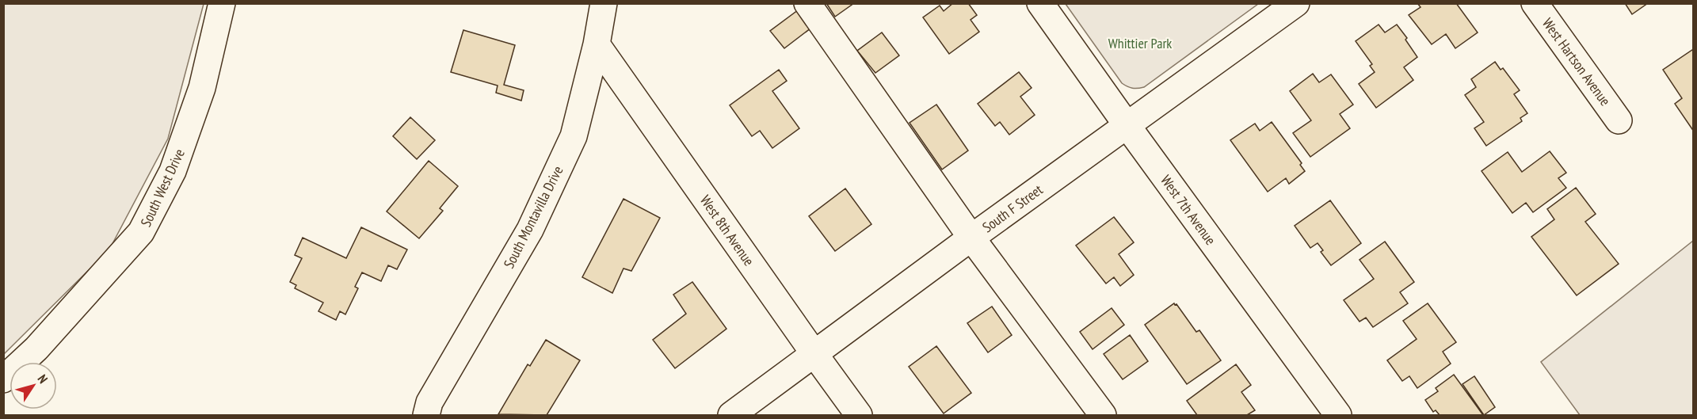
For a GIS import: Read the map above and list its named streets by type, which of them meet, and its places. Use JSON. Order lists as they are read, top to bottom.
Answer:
{
  "streets": {
    "street": [
      "West Hartson Avenue",
      "South West Drive",
      "South F Street",
      "West 7th Avenue",
      "South Montavilla Drive",
      "West 8th Avenue"
    ]
  },
  "crossings": [
    ["South F Street", "West 7th Avenue"],
    ["South F Street", "West 8th Avenue"],
    ["South Montavilla Drive", "West 8th Avenue"]
  ],
  "parks": ["Whittier Park"],
  "north": "top right"
}
